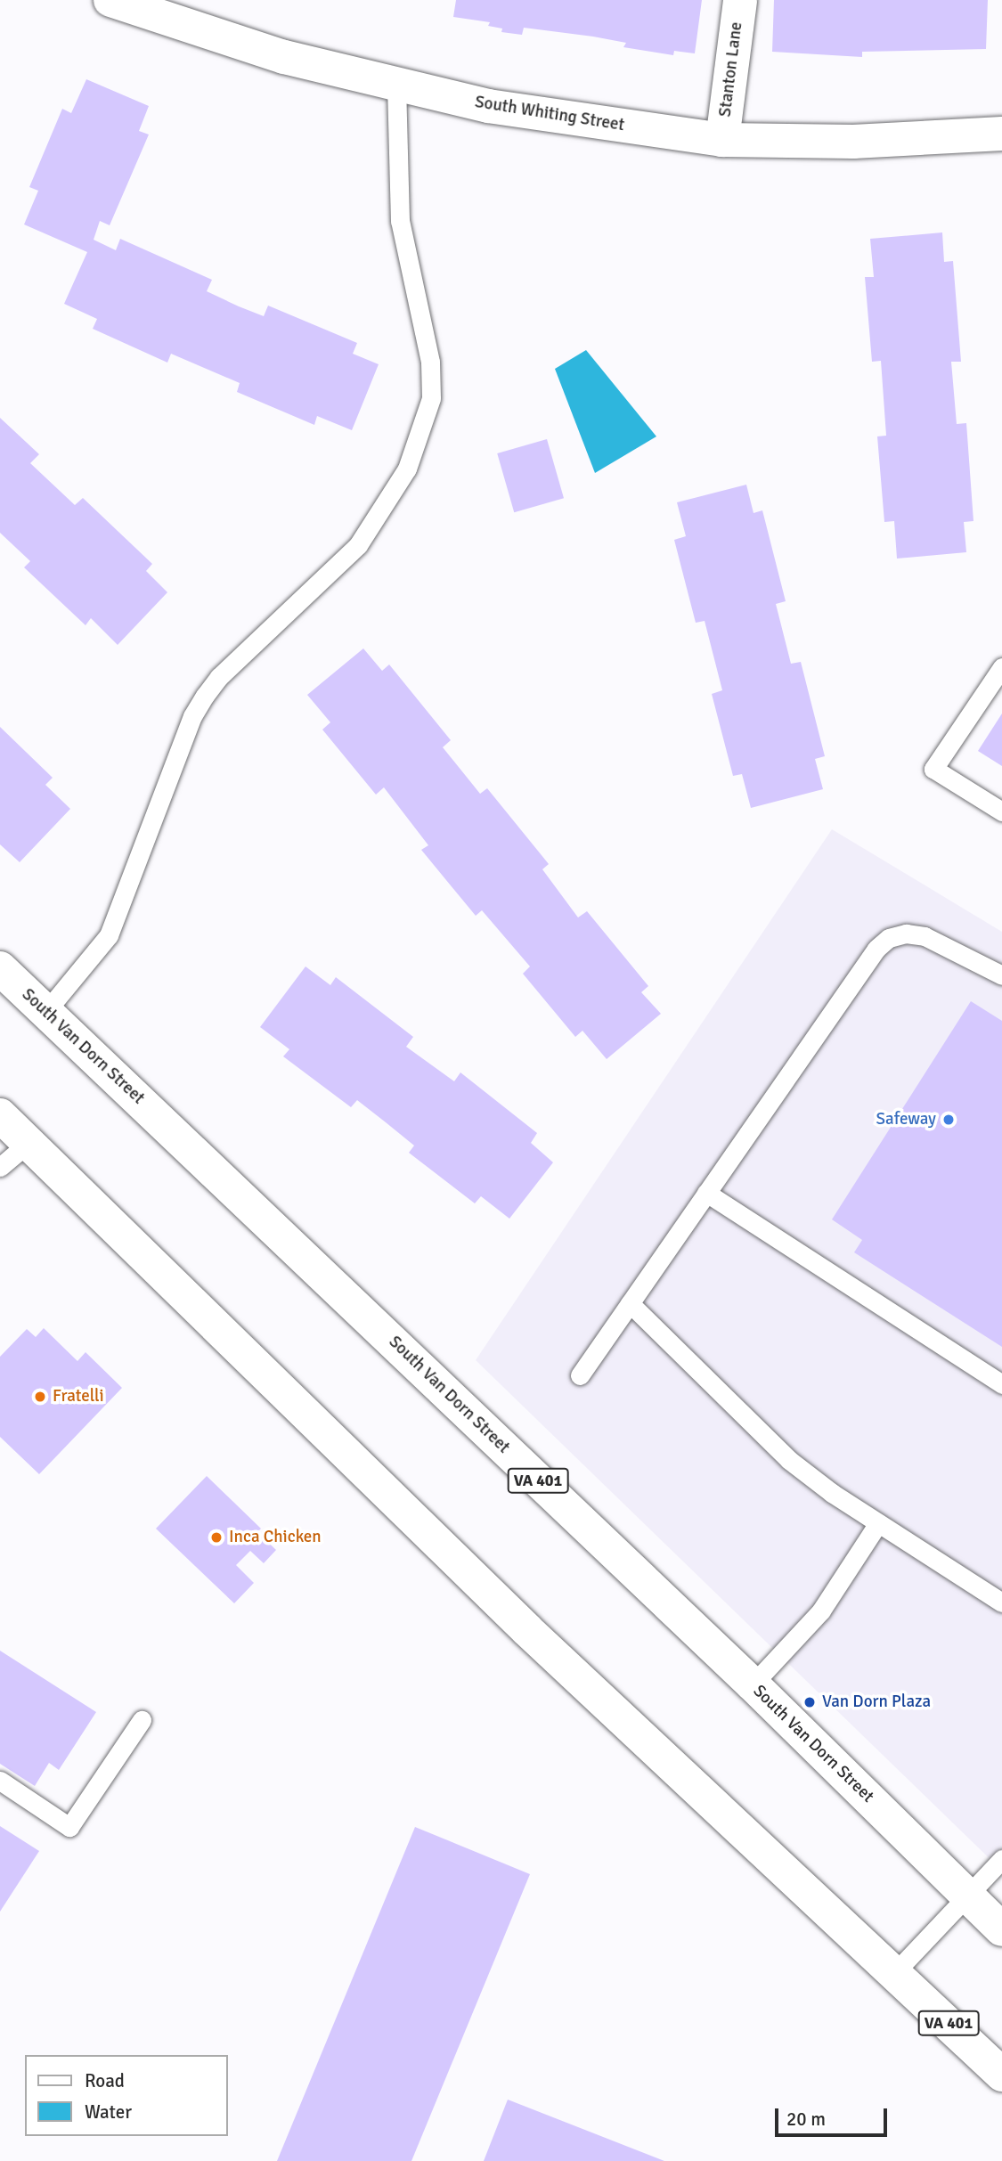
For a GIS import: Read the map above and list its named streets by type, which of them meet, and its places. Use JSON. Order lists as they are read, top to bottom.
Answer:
{
  "streets": {
    "main road": [
      "Stanton Lane",
      "South Whiting Street",
      "South Van Dorn Street",
      "VA 401"
    ]
  },
  "crossings": [
    ["Stanton Lane", "South Whiting Street"]
  ],
  "places": [
    "Safeway",
    "Fratelli",
    "Inca Chicken",
    "Van Dorn Plaza"
  ],
  "legend": ["Road", "Water"],
  "scale_bar": "20 m"
}
